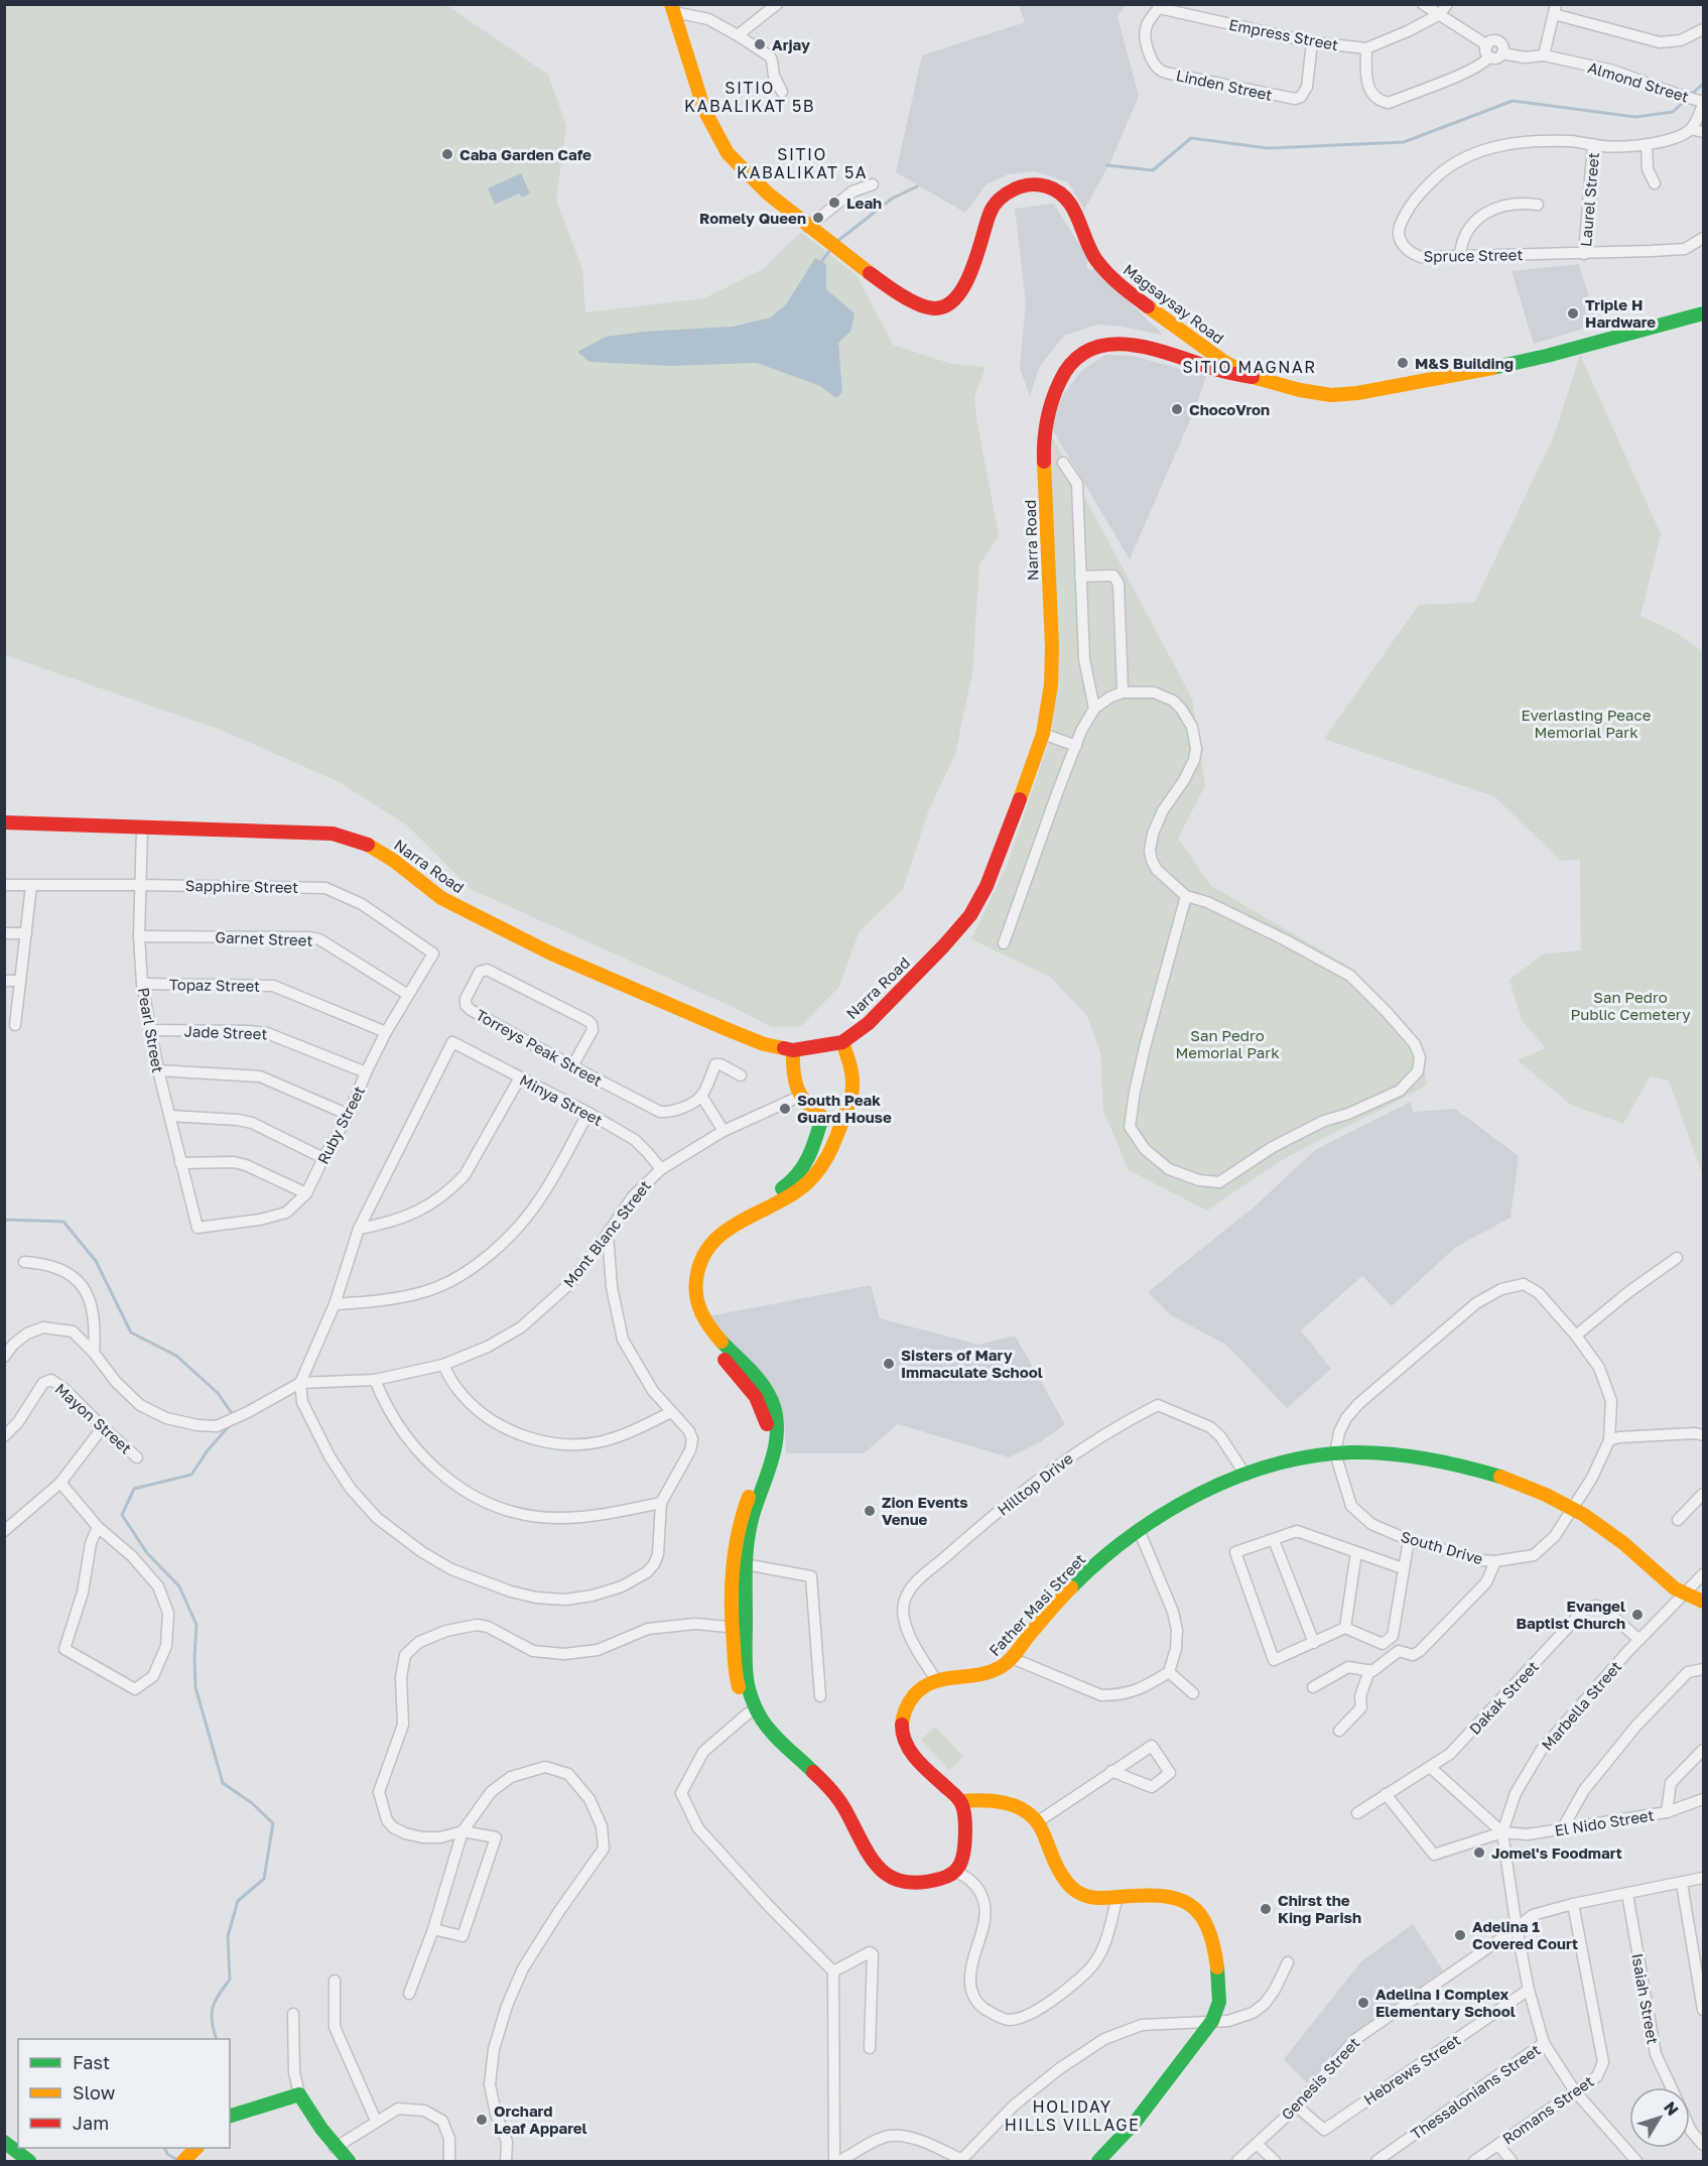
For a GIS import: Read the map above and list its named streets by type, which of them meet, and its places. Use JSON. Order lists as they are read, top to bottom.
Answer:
{
  "streets": {
    "street": [
      "Empress Street",
      "Almond Street",
      "Linden Street",
      "Laurel Street",
      "Spruce Street",
      "Magsaysay Road",
      "Narra Road",
      "Sapphire Street",
      "Garnet Street",
      "Topaz Street",
      "Pearl Street",
      "Jade Street",
      "Torreys Peak Street",
      "Minya Street",
      "Ruby Street",
      "Mont Blanc Street",
      "Mayon Street",
      "Hilltop Drive",
      "South Drive",
      "Father Masi Street",
      "Dakak Street",
      "Marbella Street",
      "El Nido Street",
      "Isaiah Street",
      "Hebrews Street",
      "Genesis Street",
      "Thessalonians Street",
      "Romans Street"
    ]
  },
  "crossings": [
    ["Empress Street", "Linden Street"],
    ["Laurel Street", "Spruce Street"],
    ["Magsaysay Road", "Narra Road"],
    ["Narra Road", "Pearl Street"],
    ["Narra Road", "Mont Blanc Street"],
    ["Sapphire Street", "Pearl Street"],
    ["Sapphire Street", "Ruby Street"],
    ["Garnet Street", "Pearl Street"],
    ["Garnet Street", "Ruby Street"],
    ["Topaz Street", "Pearl Street"],
    ["Topaz Street", "Ruby Street"],
    ["Pearl Street", "Jade Street"],
    ["Pearl Street", "Ruby Street"],
    ["Jade Street", "Ruby Street"],
    ["Minya Street", "Mont Blanc Street"],
    ["Hilltop Drive", "Father Masi Street"],
    ["South Drive", "Father Masi Street"],
    ["Father Masi Street", "Marbella Street"],
    ["Dakak Street", "Marbella Street"],
    ["Marbella Street", "El Nido Street"],
    ["Isaiah Street", "Genesis Street"],
    ["Hebrews Street", "Genesis Street"],
    ["Genesis Street", "Romans Street"]
  ],
  "districts": [
    "SITIO KABALIKAT 5B",
    "SITIO KABALIKAT 5A",
    "SITIO MAGNAR",
    "HOLIDAY HILLS VILLAGE"
  ],
  "parks": ["Everlasting Peace Memorial Park", "San Pedro Public Cemetery", "San Pedro Memorial Park"],
  "places": [
    "Arjay",
    "Caba Garden Cafe",
    "Leah",
    "Romely Queen",
    "Triple H Hardware",
    "M&S Building",
    "ChocoVron",
    "South Peak Guard House",
    "Sisters of Mary Immaculate School",
    "Zion Events Venue",
    "Evangel Baptist Church",
    "Jomel's Foodmart",
    "Chirst the King Parish",
    "Adelina 1 Covered Court",
    "Adelina I Complex Elementary School",
    "Orchard Leaf Apparel"
  ],
  "legend": ["Fast", "Slow", "Jam"],
  "north": "top right"
}
